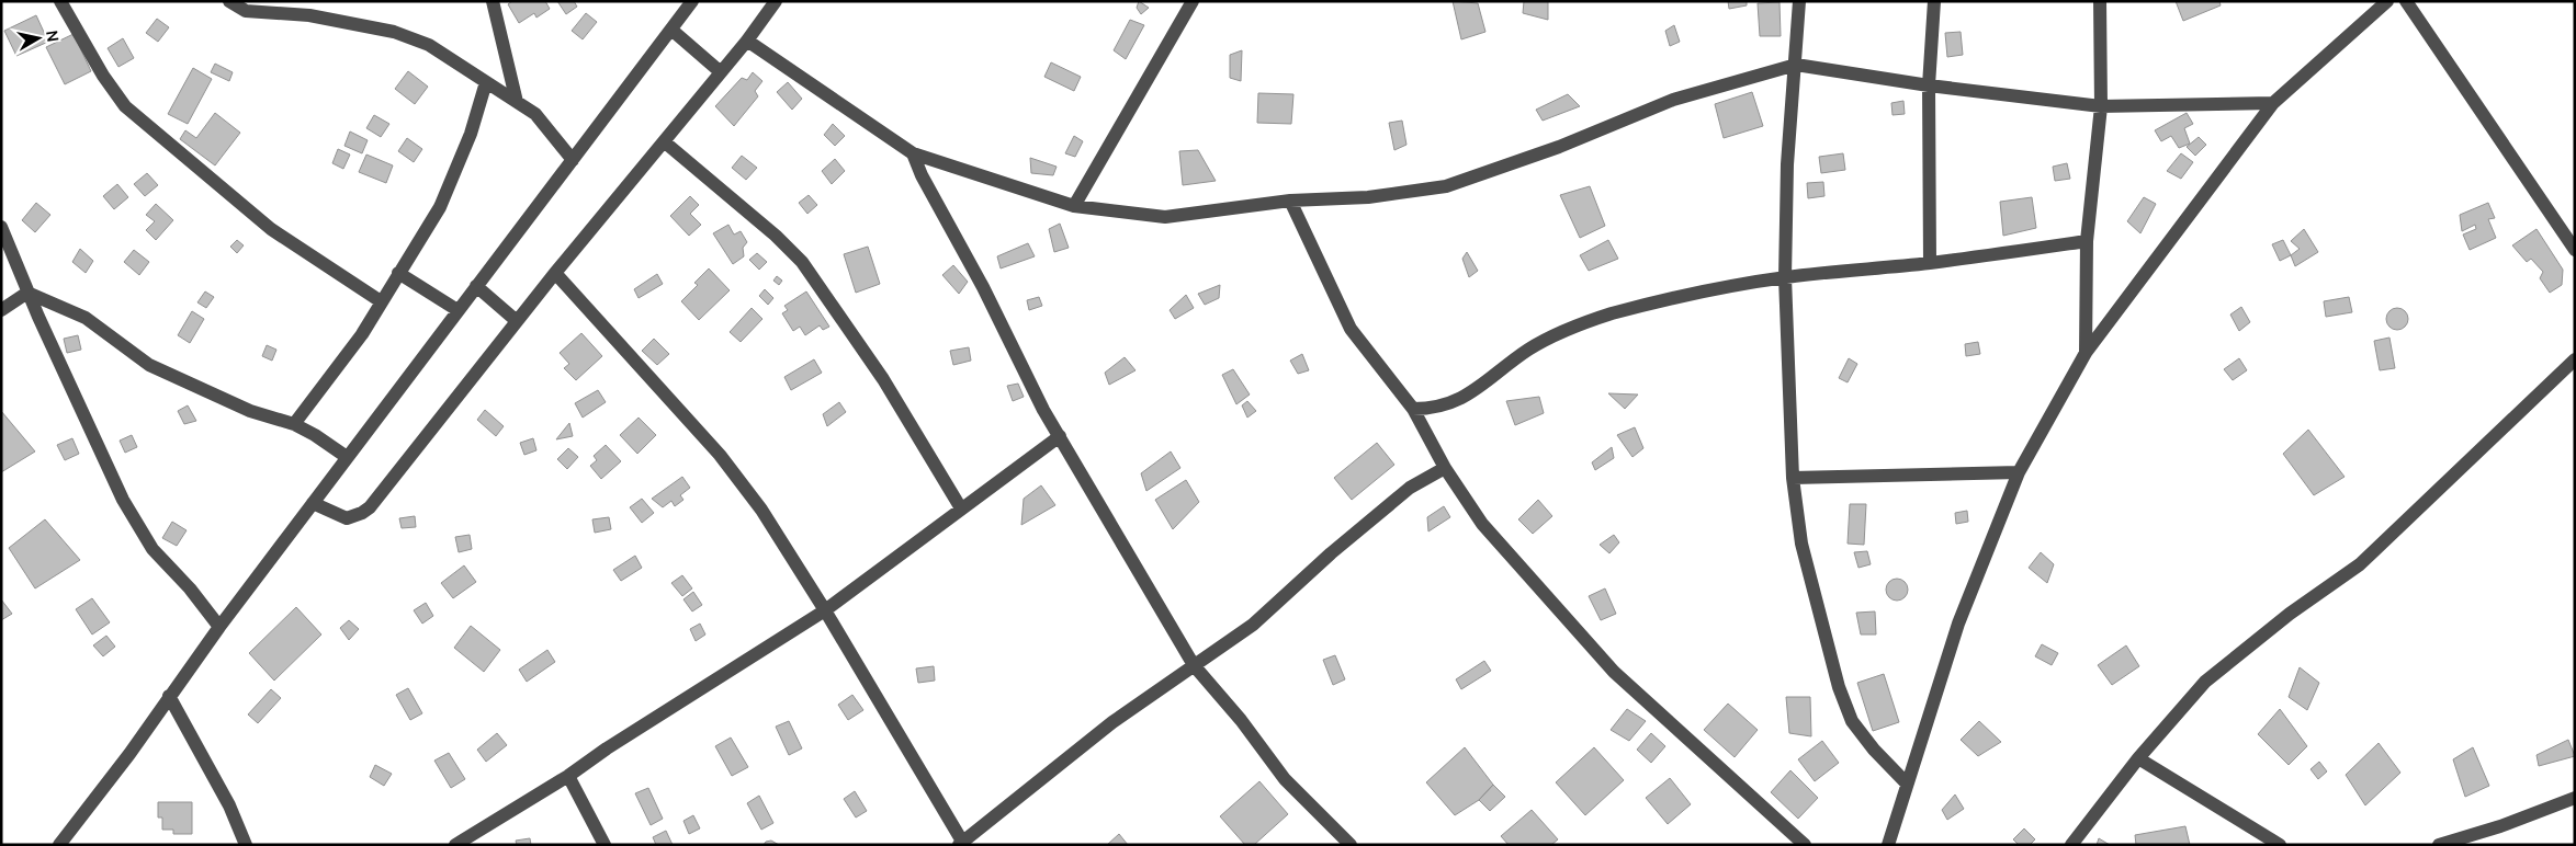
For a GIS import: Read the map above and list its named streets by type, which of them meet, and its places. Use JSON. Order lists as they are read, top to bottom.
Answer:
{
  "north": "right"
}
